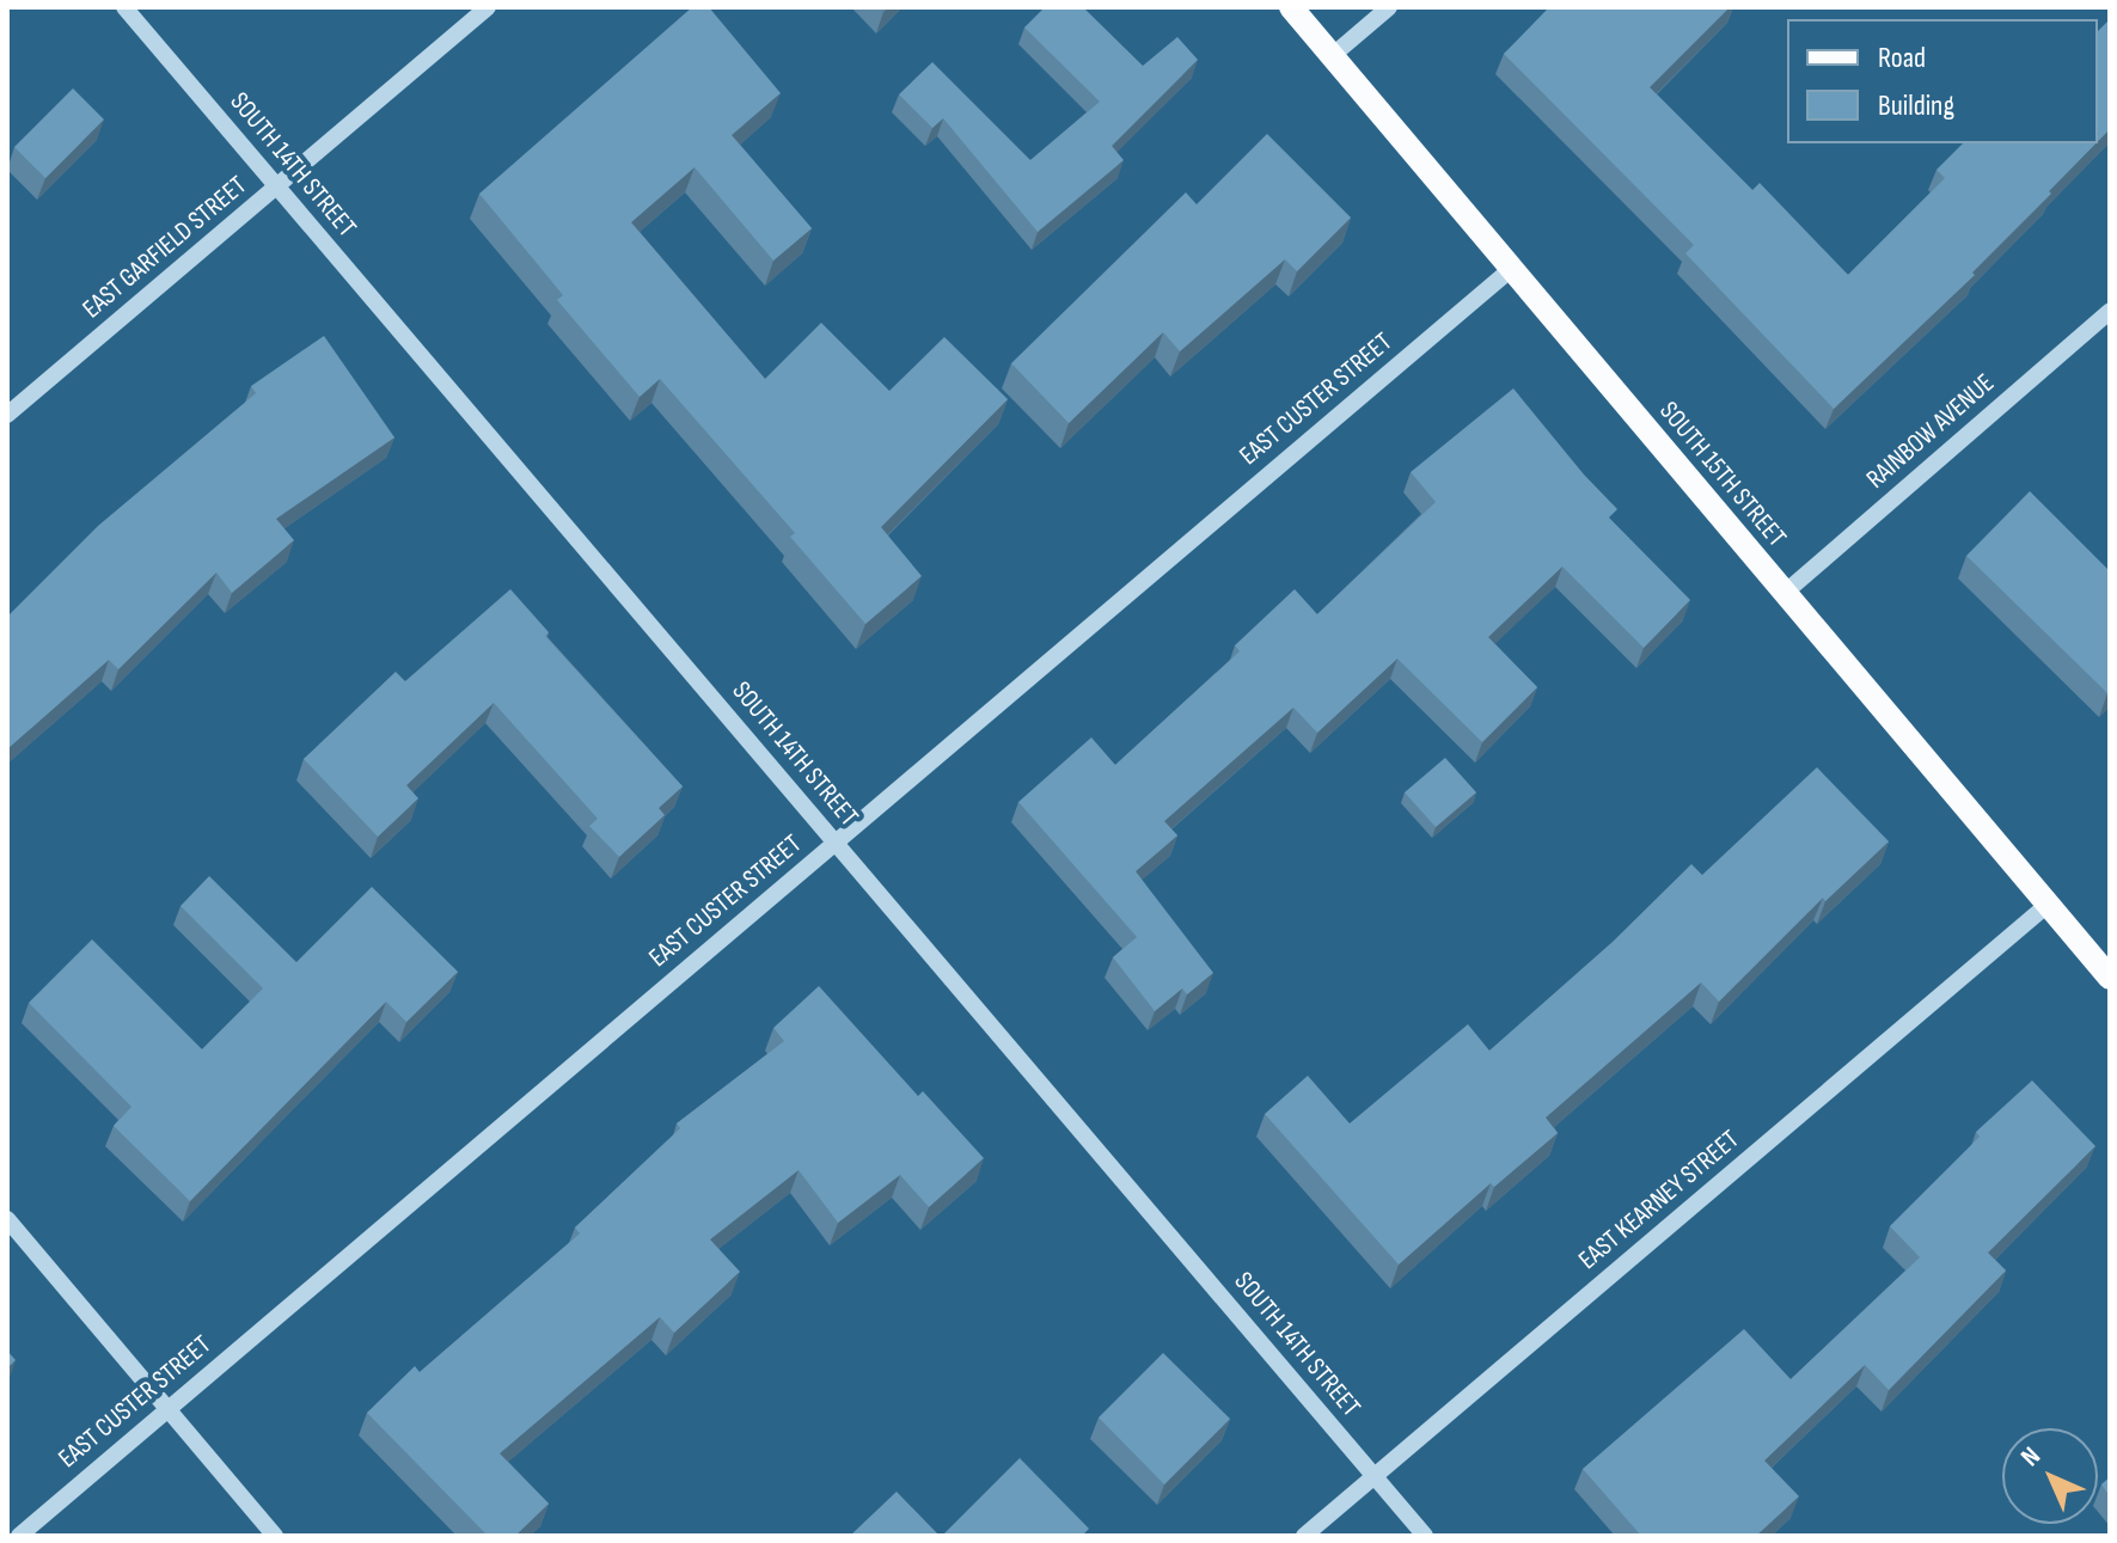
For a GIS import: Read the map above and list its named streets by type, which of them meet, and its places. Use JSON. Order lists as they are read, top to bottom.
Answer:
{
  "streets": {
    "main road": ["SOUTH 15TH STREET"],
    "street": [
      "SOUTH 14TH STREET",
      "EAST GARFIELD STREET",
      "EAST CUSTER STREET",
      "RAINBOW AVENUE",
      "EAST KEARNEY STREET"
    ]
  },
  "crossings": [
    ["SOUTH 14TH STREET", "EAST GARFIELD STREET"],
    ["SOUTH 14TH STREET", "EAST CUSTER STREET"],
    ["SOUTH 14TH STREET", "EAST KEARNEY STREET"],
    ["EAST CUSTER STREET", "SOUTH 15TH STREET"],
    ["RAINBOW AVENUE", "SOUTH 15TH STREET"],
    ["SOUTH 15TH STREET", "EAST KEARNEY STREET"]
  ],
  "legend": ["Road", "Building"],
  "north": "top left"
}
